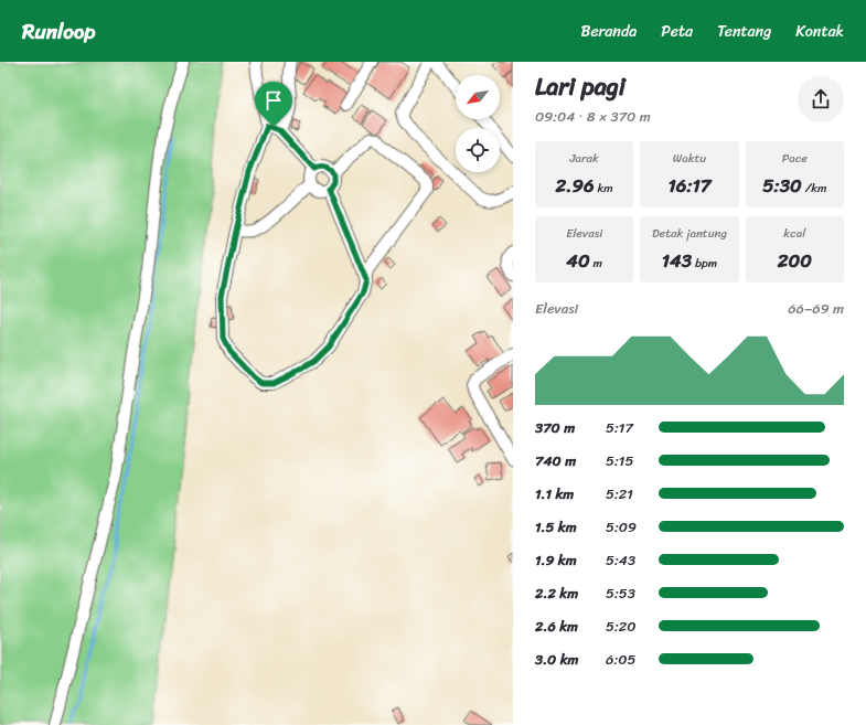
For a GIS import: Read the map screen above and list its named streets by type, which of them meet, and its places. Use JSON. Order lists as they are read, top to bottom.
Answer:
{
  "north": "bottom left",
  "page": {
    "header": "Runloop",
    "nav": [
      "Beranda",
      "Peta",
      "Tentang",
      "Kontak"
    ],
    "heading": ["Lari pagi", "09:04 · 8 × 370 m"],
    "stats": [
      ["Jarak", "2.96 km"],
      ["Waktu", "16:17"],
      ["Pace", "5:30 /km"],
      ["Elevasi", "40 m"],
      ["Detak jantung", "143 bpm"],
      ["kcal", "200"]
    ],
    "chart": ["Elevasi", "66–69 m"],
    "list": [
      {
        "name": "370 m",
        "note": "5:17"
      },
      {
        "name": "740 m",
        "note": "5:15"
      },
      {
        "name": "1.1 km",
        "note": "5:21"
      },
      {
        "name": "1.5 km",
        "note": "5:09"
      },
      {
        "name": "1.9 km",
        "note": "5:43"
      },
      {
        "name": "2.2 km",
        "note": "5:53"
      },
      {
        "name": "2.6 km",
        "note": "5:20"
      },
      {
        "name": "3.0 km",
        "note": "6:05"
      }
    ]
  }
}
